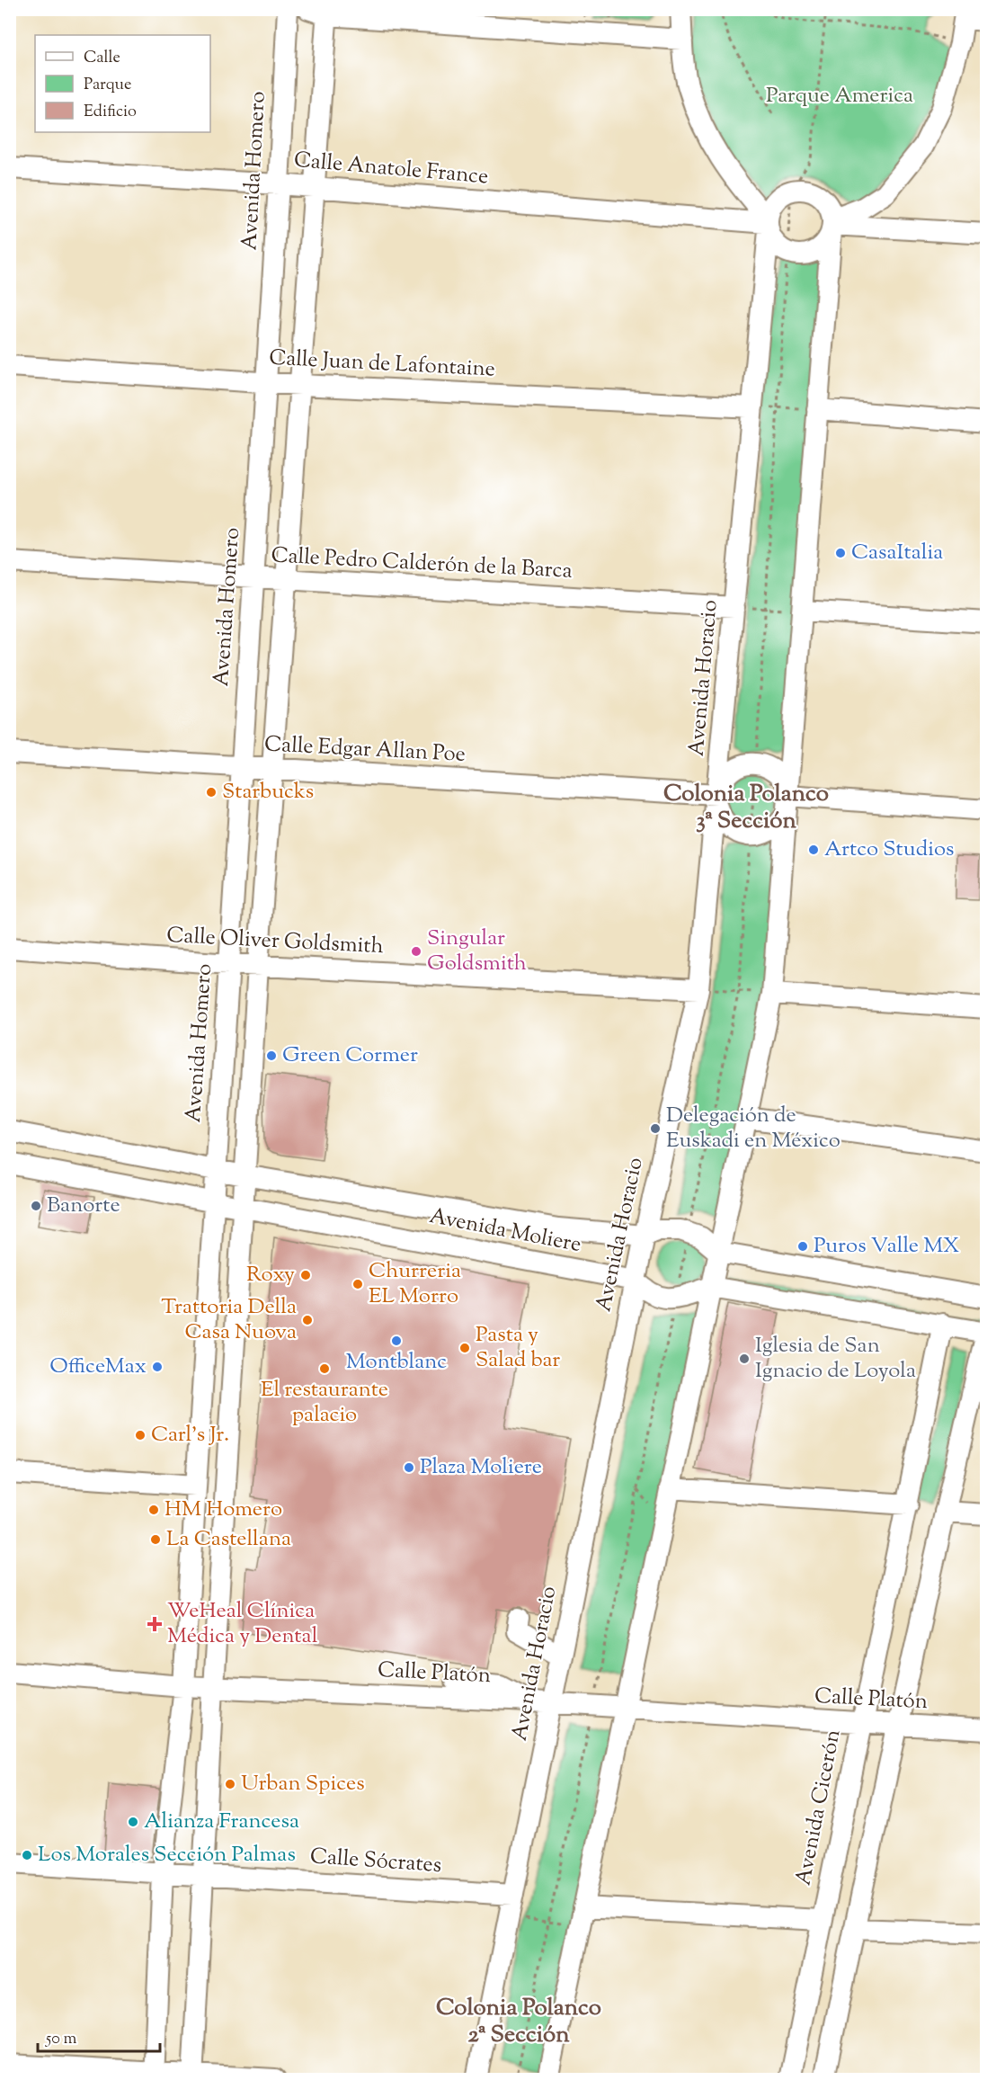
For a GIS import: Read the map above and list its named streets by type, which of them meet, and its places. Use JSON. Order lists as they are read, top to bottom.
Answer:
{
  "streets": {
    "street": [
      "Calle Anatole France",
      "Avenida Homero",
      "Calle Juan de Lafontaine",
      "Calle Pedro Calderón de la Barca",
      "Avenida Horacio",
      "Calle Edgar Allan Poe",
      "Calle Oliver Goldsmith",
      "Avenida Moliere",
      "Calle Platón",
      "Avenida Cicerón",
      "Calle Sócrates"
    ]
  },
  "crossings": [
    ["Calle Anatole France", "Avenida Homero"],
    ["Calle Anatole France", "Avenida Horacio"],
    ["Avenida Homero", "Calle Juan de Lafontaine"],
    ["Avenida Homero", "Calle Pedro Calderón de la Barca"],
    ["Avenida Homero", "Calle Edgar Allan Poe"],
    ["Avenida Homero", "Calle Oliver Goldsmith"],
    ["Avenida Homero", "Avenida Moliere"],
    ["Avenida Homero", "Calle Platón"],
    ["Avenida Homero", "Calle Sócrates"],
    ["Calle Juan de Lafontaine", "Avenida Horacio"],
    ["Calle Pedro Calderón de la Barca", "Avenida Horacio"],
    ["Avenida Horacio", "Calle Edgar Allan Poe"],
    ["Avenida Horacio", "Calle Oliver Goldsmith"],
    ["Avenida Horacio", "Avenida Moliere"],
    ["Avenida Horacio", "Calle Platón"],
    ["Avenida Horacio", "Calle Sócrates"],
    ["Calle Platón", "Avenida Cicerón"]
  ],
  "districts": ["Colonia Polanco 3ª Sección", "Colonia Polanco 2ª Sección"],
  "parks": ["Parque America"],
  "places": {
    "other": [
      "CasaItalia",
      "Starbucks",
      "Artco Studios",
      "Singular Goldsmith",
      "Green Cormer",
      "Delegación de Euskadi en México",
      "Banorte",
      "Puros Valle MX",
      "Roxy",
      "Churreria EL Morro",
      "Trattoria Della Casa Nuova",
      "Montblanc",
      "Pasta y Salad bar",
      "Iglesia de San Ignacio de Loyola",
      "OfficeMax",
      "El restaurante palacio",
      "Carl's Jr.",
      "Plaza Moliere",
      "HM Homero",
      "La Castellana",
      "Urban Spices",
      "Alianza Francesa",
      "Los Morales Sección Palmas"
    ],
    "health": ["WeHeal Clínica Médica y Dental"]
  },
  "legend": ["Calle", "Parque", "Edificio"],
  "scale_bar": "50 m"
}
